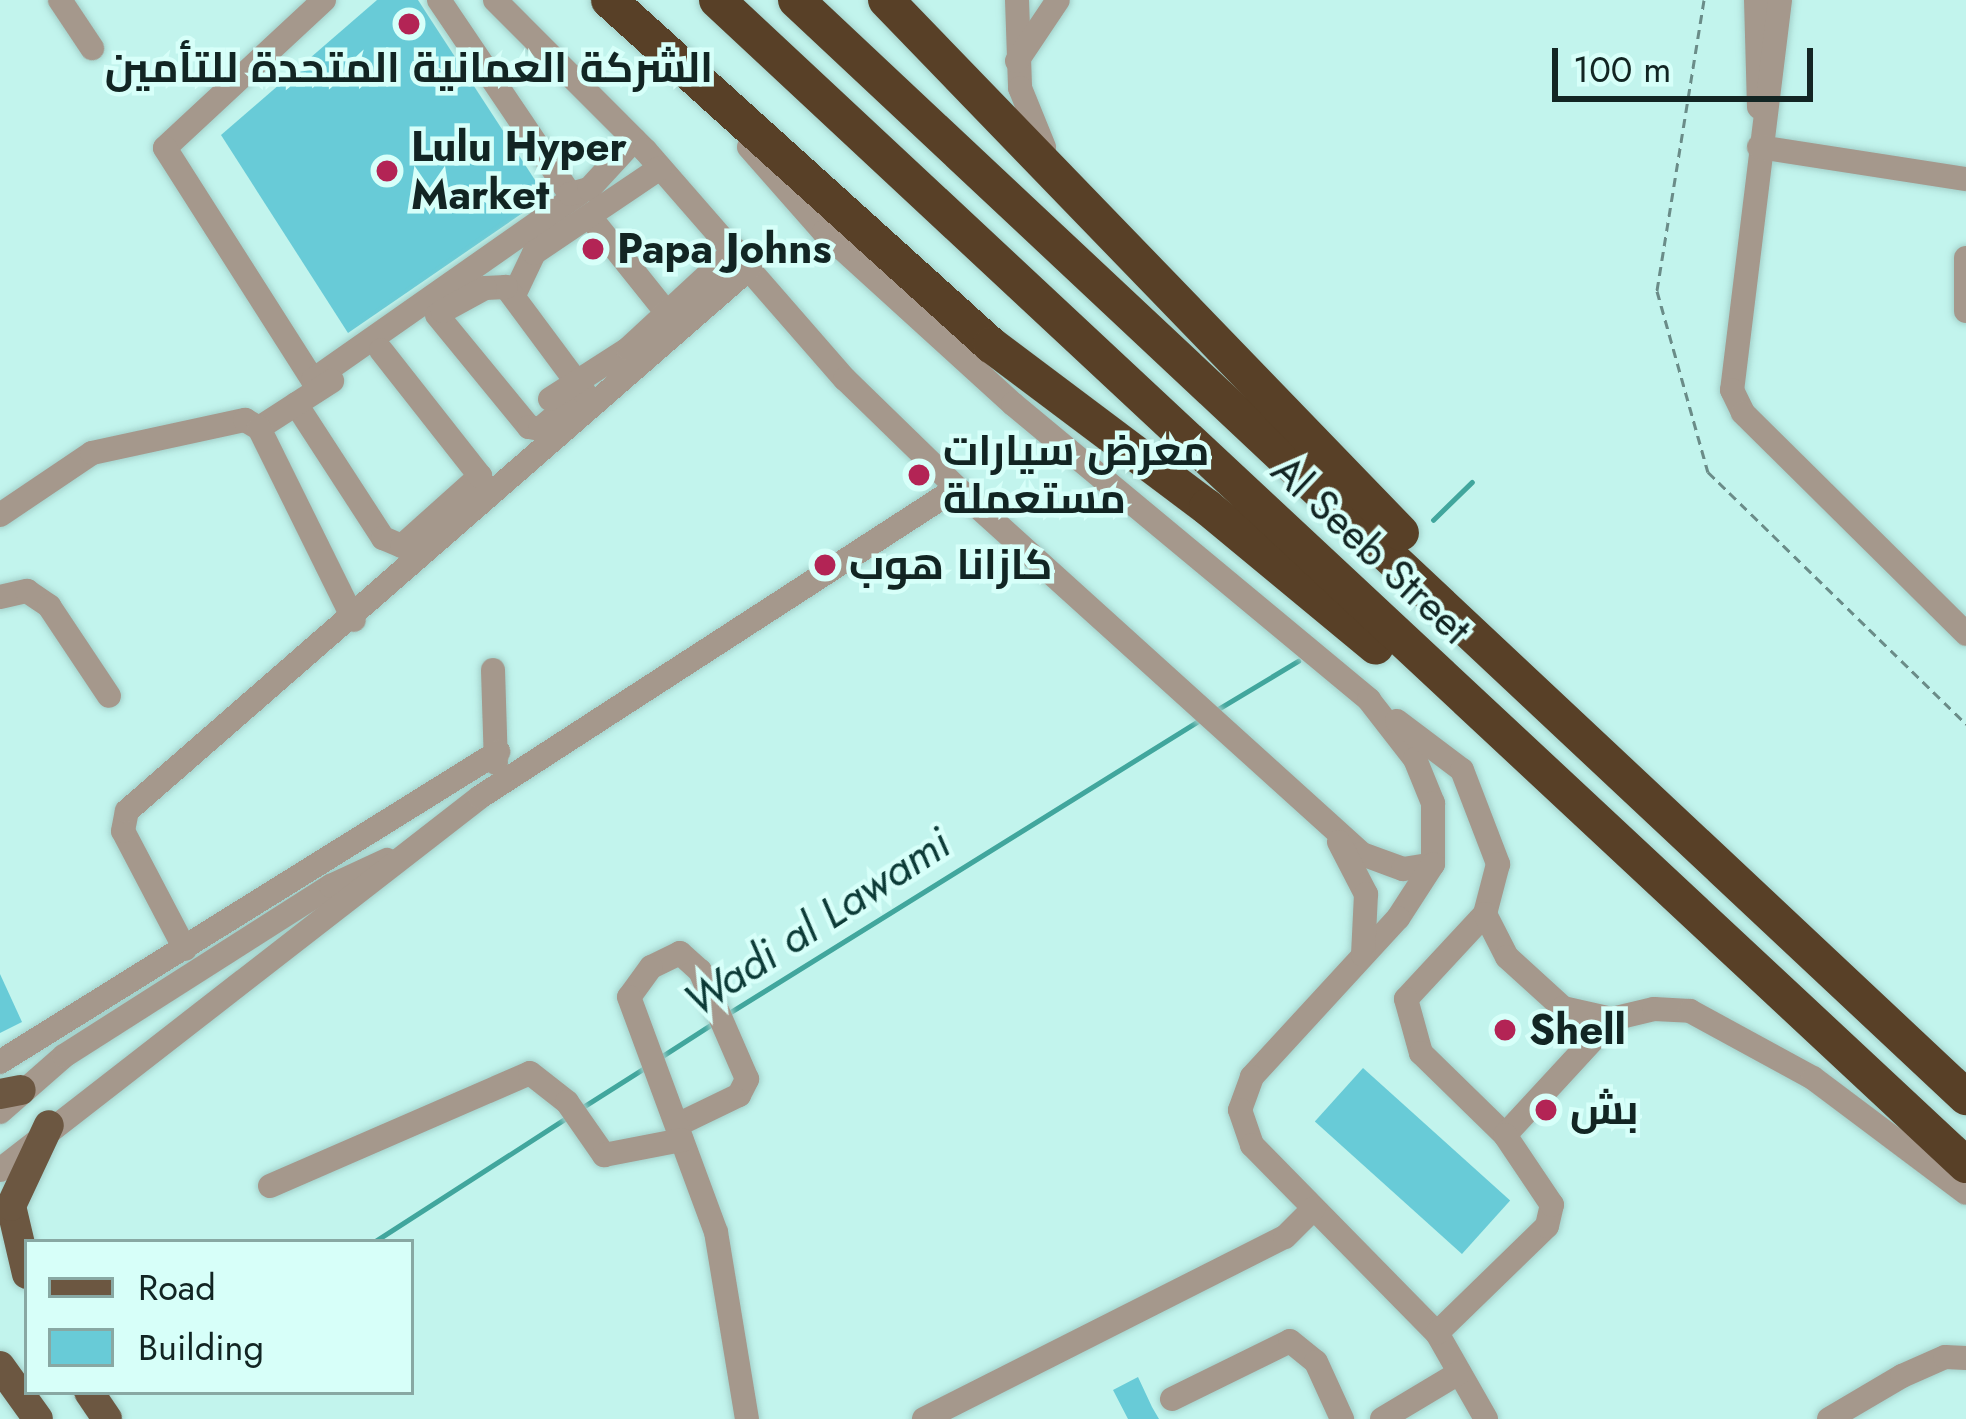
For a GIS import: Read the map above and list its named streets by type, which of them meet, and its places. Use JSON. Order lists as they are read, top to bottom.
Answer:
{
  "streets": {
    "highway": ["Al Seeb Street"]
  },
  "water": ["Wadi al Lawami"],
  "places": [
    "الشركة العمانية المتحدة للتأمين",
    "Lulu Hyper Market",
    "Papa Johns",
    "معرض سيارات مستعملة",
    "كازانا هوب",
    "Shell",
    "بش"
  ],
  "legend": ["Road", "Building"],
  "scale_bar": "100 m"
}
